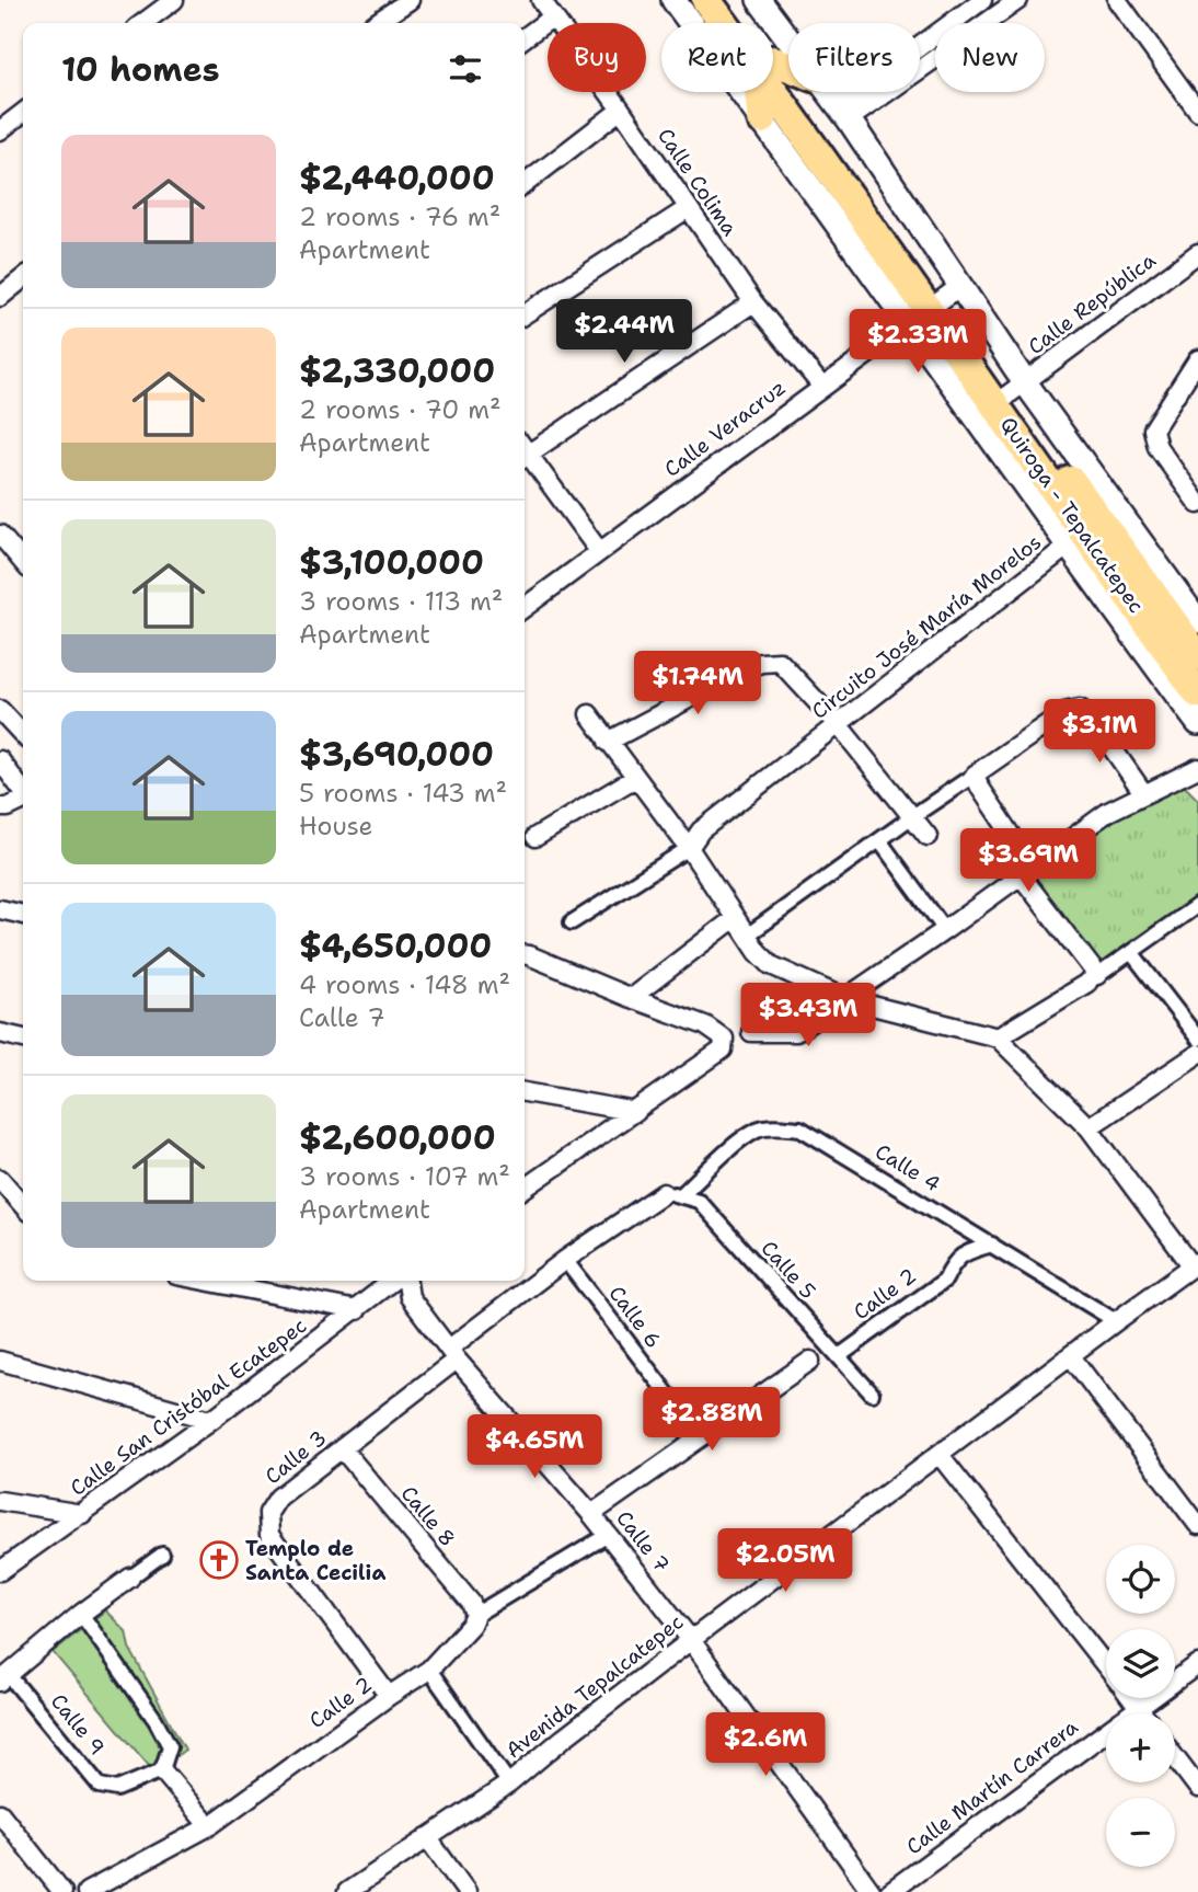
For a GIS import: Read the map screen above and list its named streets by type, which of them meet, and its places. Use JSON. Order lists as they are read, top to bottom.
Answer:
{
  "streets": {
    "main road": ["Quiroga - Tepalcatepec"],
    "street": [
      "Calle Colima",
      "Calle República",
      "Calle Veracruz",
      "Circuito José María Morelos",
      "Calle 4",
      "Calle 5",
      "Calle 2",
      "Calle 6",
      "Calle San Cristóbal Ecatepec",
      "Calle 3",
      "Calle 8",
      "Calle 7",
      "Avenida Tepalcatepec",
      "Calle 9",
      "Calle Martín Carrera"
    ]
  },
  "crossings": [
    ["Calle Colima", "Calle Veracruz"],
    ["Calle República", "Quiroga - Tepalcatepec"],
    ["Calle Veracruz", "Quiroga - Tepalcatepec"],
    ["Quiroga - Tepalcatepec", "Circuito José María Morelos"],
    ["Calle 4", "Calle 5"],
    ["Calle 4", "Calle 2"],
    ["Calle 4", "Avenida Tepalcatepec"],
    ["Calle 5", "Calle 2"],
    ["Calle 5", "Calle 3"],
    ["Calle 2", "Calle 3"],
    ["Calle 2", "Calle 8"],
    ["Calle 2", "Calle 7"],
    ["Calle 6", "Calle 3"],
    ["Calle 3", "Calle 8"],
    ["Calle 3", "Calle 7"],
    ["Calle 7", "Avenida Tepalcatepec"]
  ],
  "places": {
    "church": ["Templo de Santa Cecilia"]
  },
  "page": {
    "chip": [
      "Buy",
      "Rent",
      "Filters",
      "New"
    ],
    "heading": "10 homes",
    "list": [
      {
        "name": "$2,440,000",
        "note": "2 rooms · 76 m² · Apartment"
      },
      {
        "name": "$2,330,000",
        "note": "2 rooms · 70 m² · Apartment"
      },
      {
        "name": "$3,100,000",
        "note": "3 rooms · 113 m² · Apartment"
      },
      {
        "name": "$3,690,000",
        "note": "5 rooms · 143 m² · House"
      },
      {
        "name": "$4,650,000",
        "note": "4 rooms · 148 m² · Calle 7"
      },
      {
        "name": "$2,600,000",
        "note": "3 rooms · 107 m² · Apartment"
      }
    ],
    "price": [
      "$2.44M",
      "$2.33M",
      "$1.74M",
      "$3.1M",
      "$3.69M",
      "$3.43M",
      "$2.88M",
      "$4.65M",
      "$2.05M",
      "$2.6M"
    ],
    "map_buttons": ["+", "−"]
  }
}
